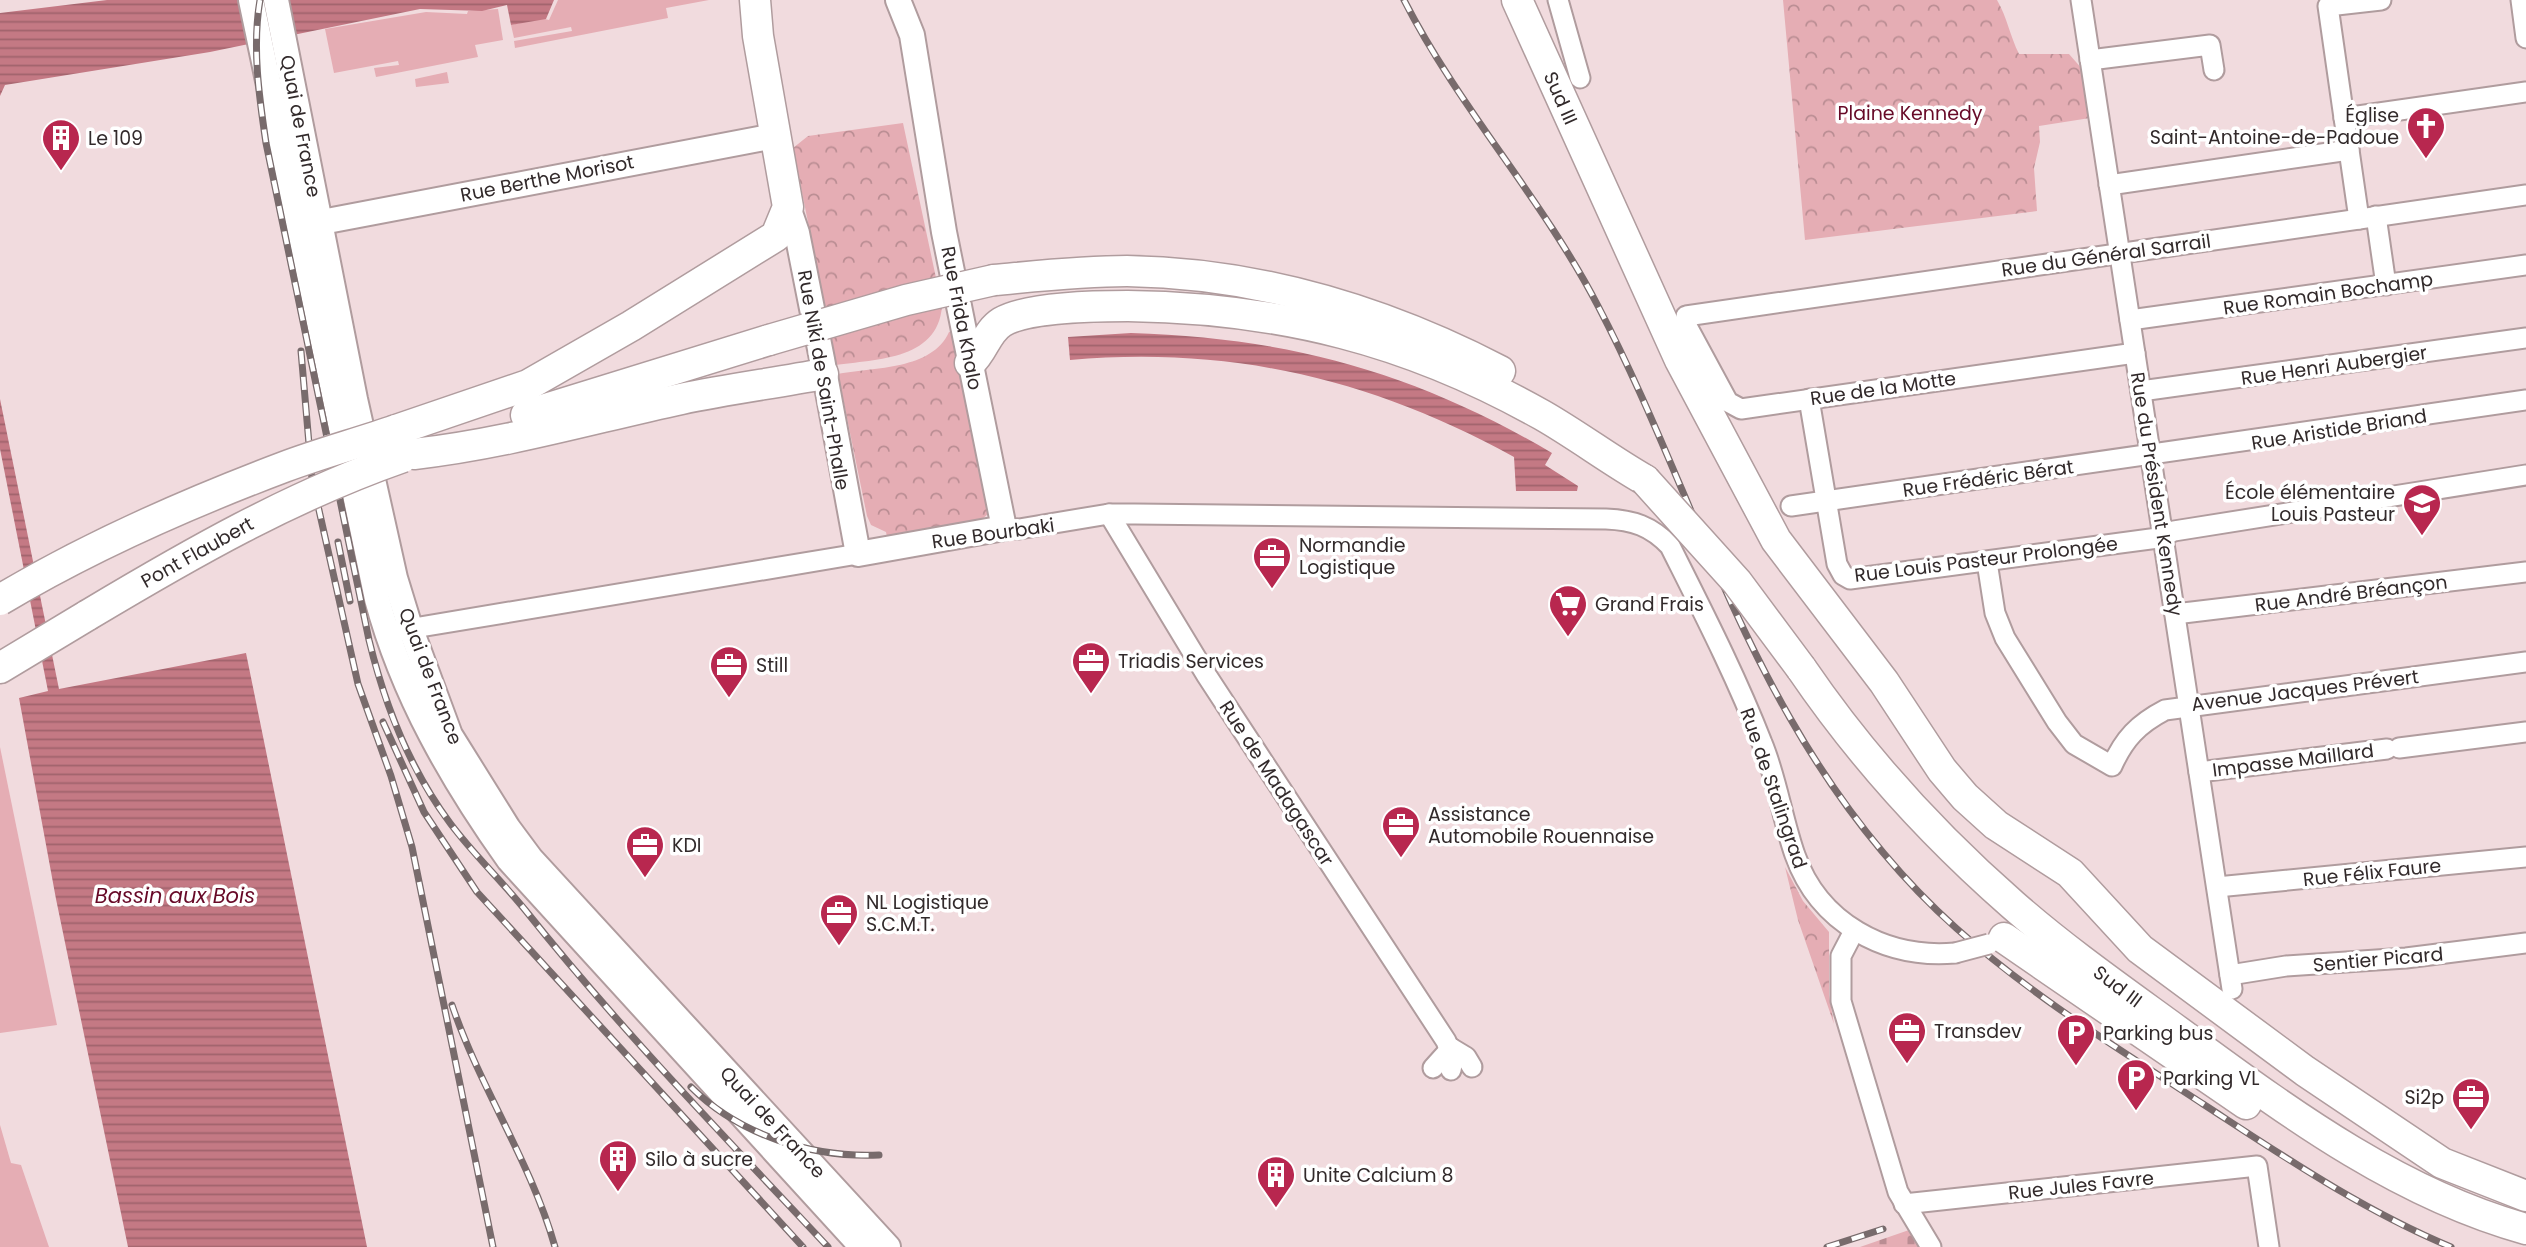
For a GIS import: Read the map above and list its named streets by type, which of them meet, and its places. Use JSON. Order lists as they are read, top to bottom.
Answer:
{
  "streets": {
    "highway": ["Sud III", "Pont Flaubert"],
    "main road": [
      "Quai de France",
      "Rue Berthe Morisot",
      "Rue Frida Khalo",
      "Rue Niki de Saint-Phalle",
      "Rue Bourbaki"
    ],
    "street": [
      "Rue du Général Sarrail",
      "Rue Romain Bochamp",
      "Rue Henri Aubergier",
      "Rue de la Motte",
      "Rue Aristide Briand",
      "Rue Frédéric Bérat",
      "Rue du Président Kennedy",
      "Rue Louis Pasteur Prolongée",
      "Rue André Bréançon",
      "Avenue Jacques Prévert",
      "Impasse Maillard",
      "Rue de Madagascar",
      "Rue de Stalingrad",
      "Rue Félix Faure",
      "Sentier Picard",
      "Rue Jules Favre"
    ]
  },
  "crossings": [
    ["Quai de France", "Rue Berthe Morisot"],
    ["Quai de France", "Rue Bourbaki"],
    ["Rue du Général Sarrail", "Rue de la Motte"],
    ["Rue du Général Sarrail", "Rue du Président Kennedy"],
    ["Rue Romain Bochamp", "Rue du Président Kennedy"],
    ["Rue Frida Khalo", "Rue Bourbaki"],
    ["Rue Henri Aubergier", "Rue du Président Kennedy"],
    ["Rue Niki de Saint-Phalle", "Rue Bourbaki"],
    ["Rue de la Motte", "Rue du Président Kennedy"],
    ["Rue Aristide Briand", "Rue Frédéric Bérat"],
    ["Rue Aristide Briand", "Rue du Président Kennedy"],
    ["Rue Frédéric Bérat", "Rue du Président Kennedy"],
    ["Rue Frédéric Bérat", "Rue Louis Pasteur Prolongée"],
    ["Rue du Président Kennedy", "Rue Louis Pasteur Prolongée"],
    ["Rue du Président Kennedy", "Rue André Bréançon"],
    ["Rue du Président Kennedy", "Avenue Jacques Prévert"],
    ["Rue du Président Kennedy", "Impasse Maillard"],
    ["Rue du Président Kennedy", "Rue Félix Faure"],
    ["Rue du Président Kennedy", "Sentier Picard"],
    ["Rue Bourbaki", "Rue de Madagascar"],
    ["Rue Bourbaki", "Rue de Stalingrad"],
    ["Rue Louis Pasteur Prolongée", "Avenue Jacques Prévert"]
  ],
  "water": ["Bassin aux Bois"],
  "parks": ["Plaine Kennedy"],
  "places": {
    "church": ["Église Saint-Antoine-de-Padoue"],
    "building": ["Le 109", "Silo à sucre", "Unite Calcium 8"],
    "school or university": ["École élémentaire Louis Pasteur"],
    "office": [
      "Normandie Logistique",
      "Triadis Services",
      "Still",
      "Assistance Automobile Rouennaise",
      "KDI",
      "NL Logistique S.C.M.T.",
      "Transdev",
      "Si2p"
    ],
    "supermarket": ["Grand Frais"],
    "parking": ["Parking bus", "Parking VL"]
  }
}
